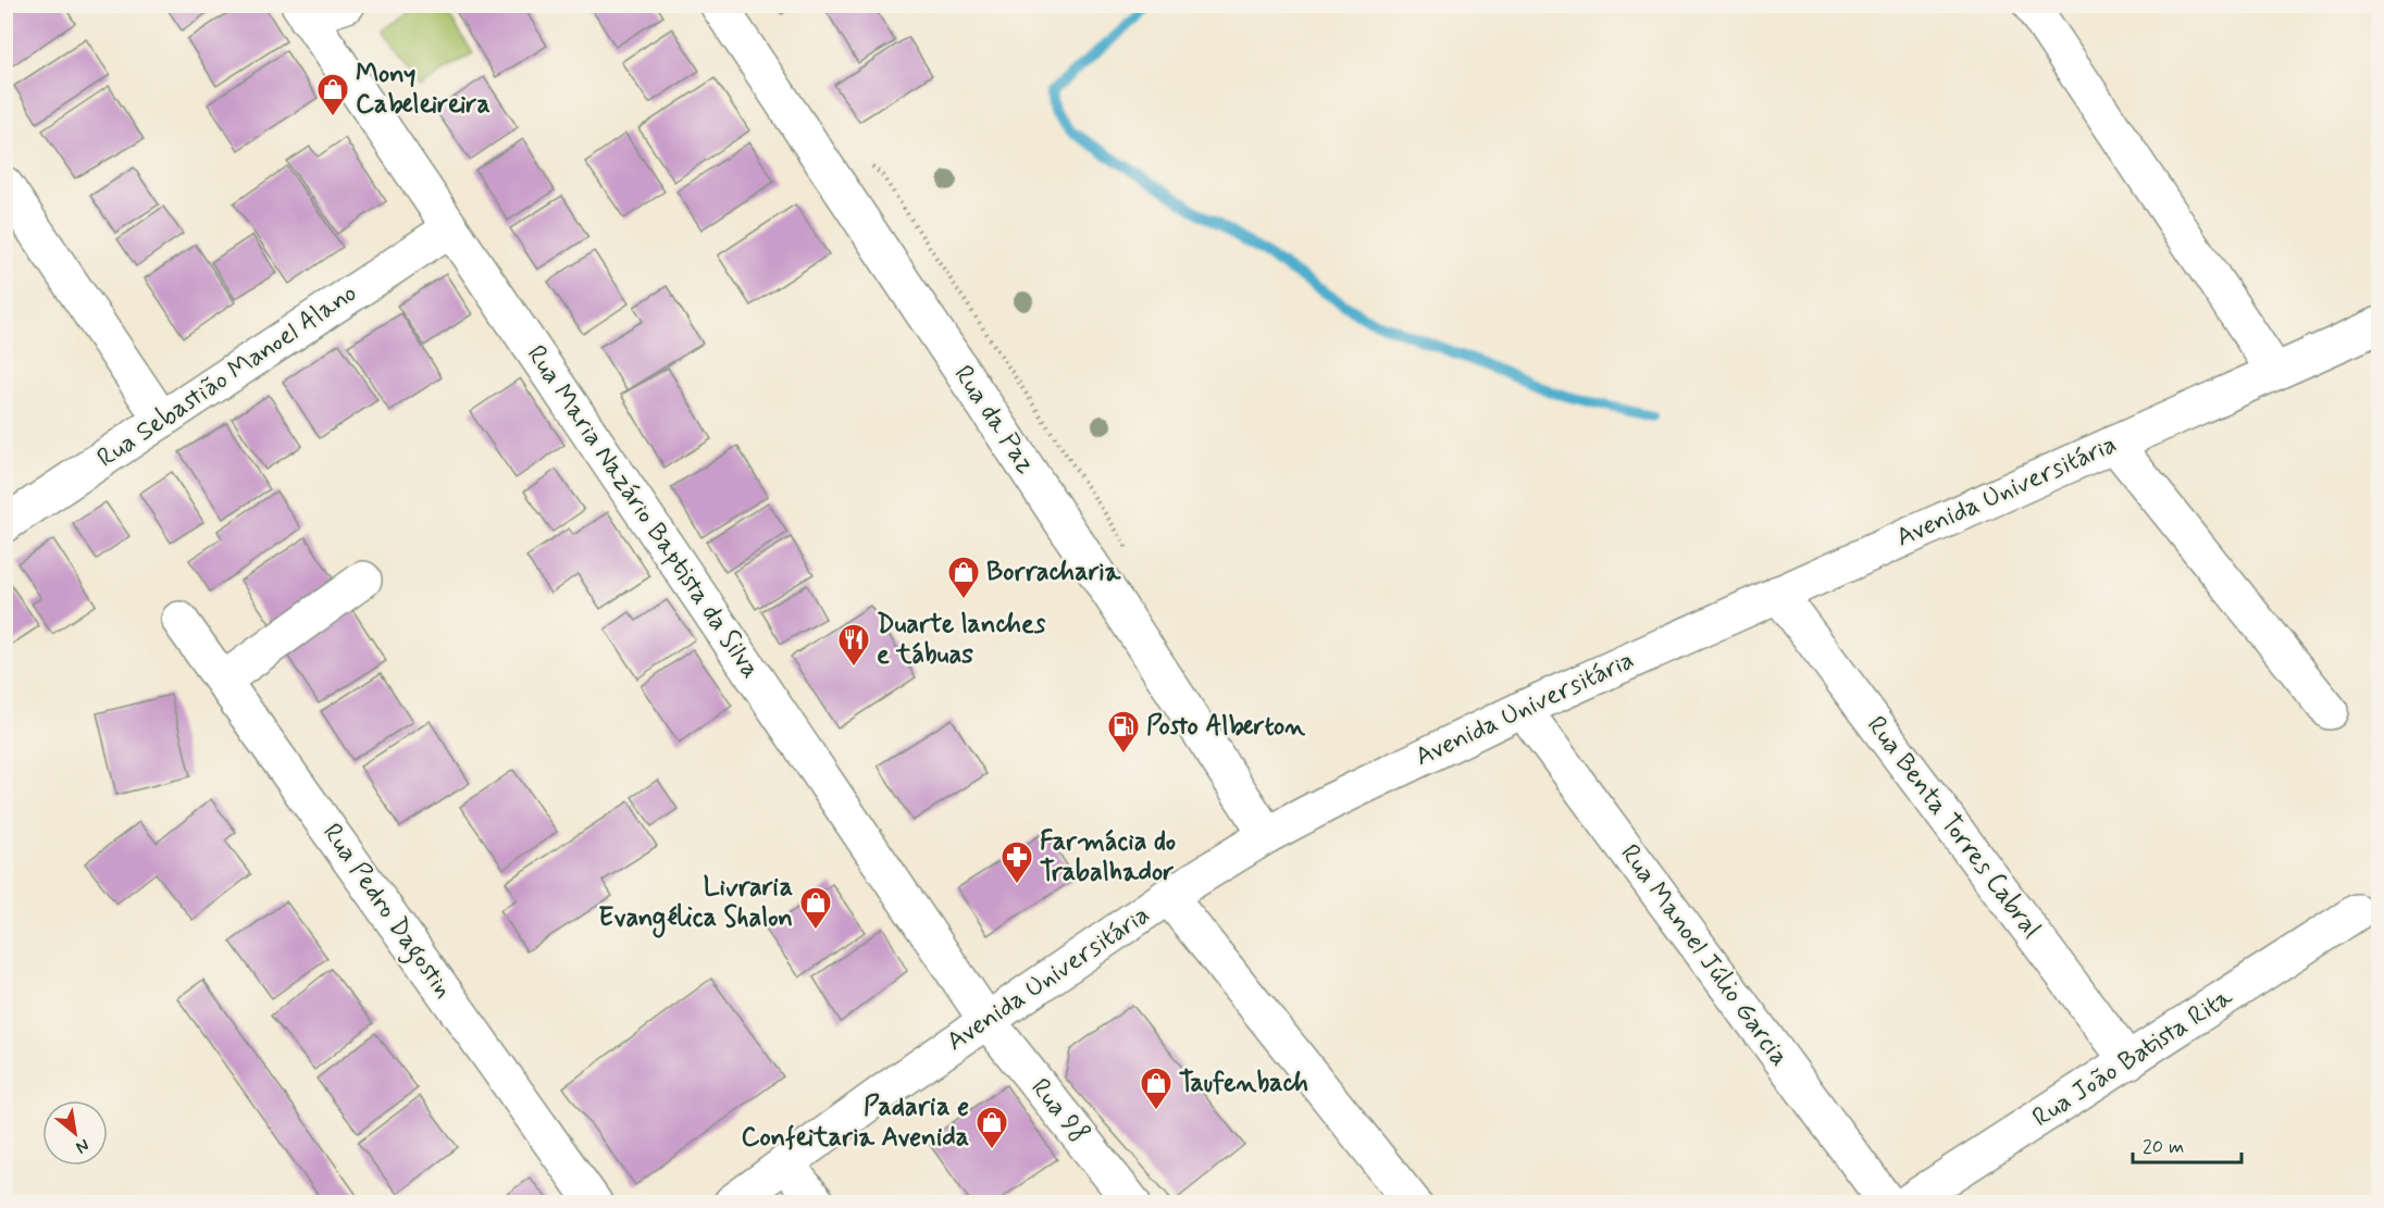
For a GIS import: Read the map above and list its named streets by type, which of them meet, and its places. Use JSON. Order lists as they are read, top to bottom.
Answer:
{
  "streets": {
    "street": [
      "Rua Sebastião Manoel Alano",
      "Rua da Paz",
      "Avenida Universitária",
      "Rua Maria Nazário Baptista da Silva",
      "Rua Benta Torres Cabral",
      "Rua Pedro Dagostin",
      "Rua Manoel Júlio Garcia",
      "Rua João Batista Rita",
      "Rua 98"
    ]
  },
  "crossings": [
    ["Rua Sebastião Manoel Alano", "Rua Maria Nazário Baptista da Silva"],
    ["Rua da Paz", "Avenida Universitária"],
    ["Avenida Universitária", "Rua Maria Nazário Baptista da Silva"],
    ["Avenida Universitária", "Rua Benta Torres Cabral"],
    ["Avenida Universitária", "Rua Manoel Júlio Garcia"],
    ["Avenida Universitária", "Rua 98"],
    ["Rua Maria Nazário Baptista da Silva", "Rua 98"],
    ["Rua Benta Torres Cabral", "Rua João Batista Rita"]
  ],
  "places": {
    "shop": [
      "Mony Cabeleireira",
      "Borracharia",
      "Livraria Evangélica Shalon",
      "Taufenbach",
      "Padaria e Confeitaria Avenida"
    ],
    "restaurant": ["Duarte lanches e tábuas"],
    "fuel station": ["Posto Alberton"],
    "pharmacy": ["Farmácia do Trabalhador"]
  },
  "scale_bar": "20 m",
  "north": "bottom right"
}
